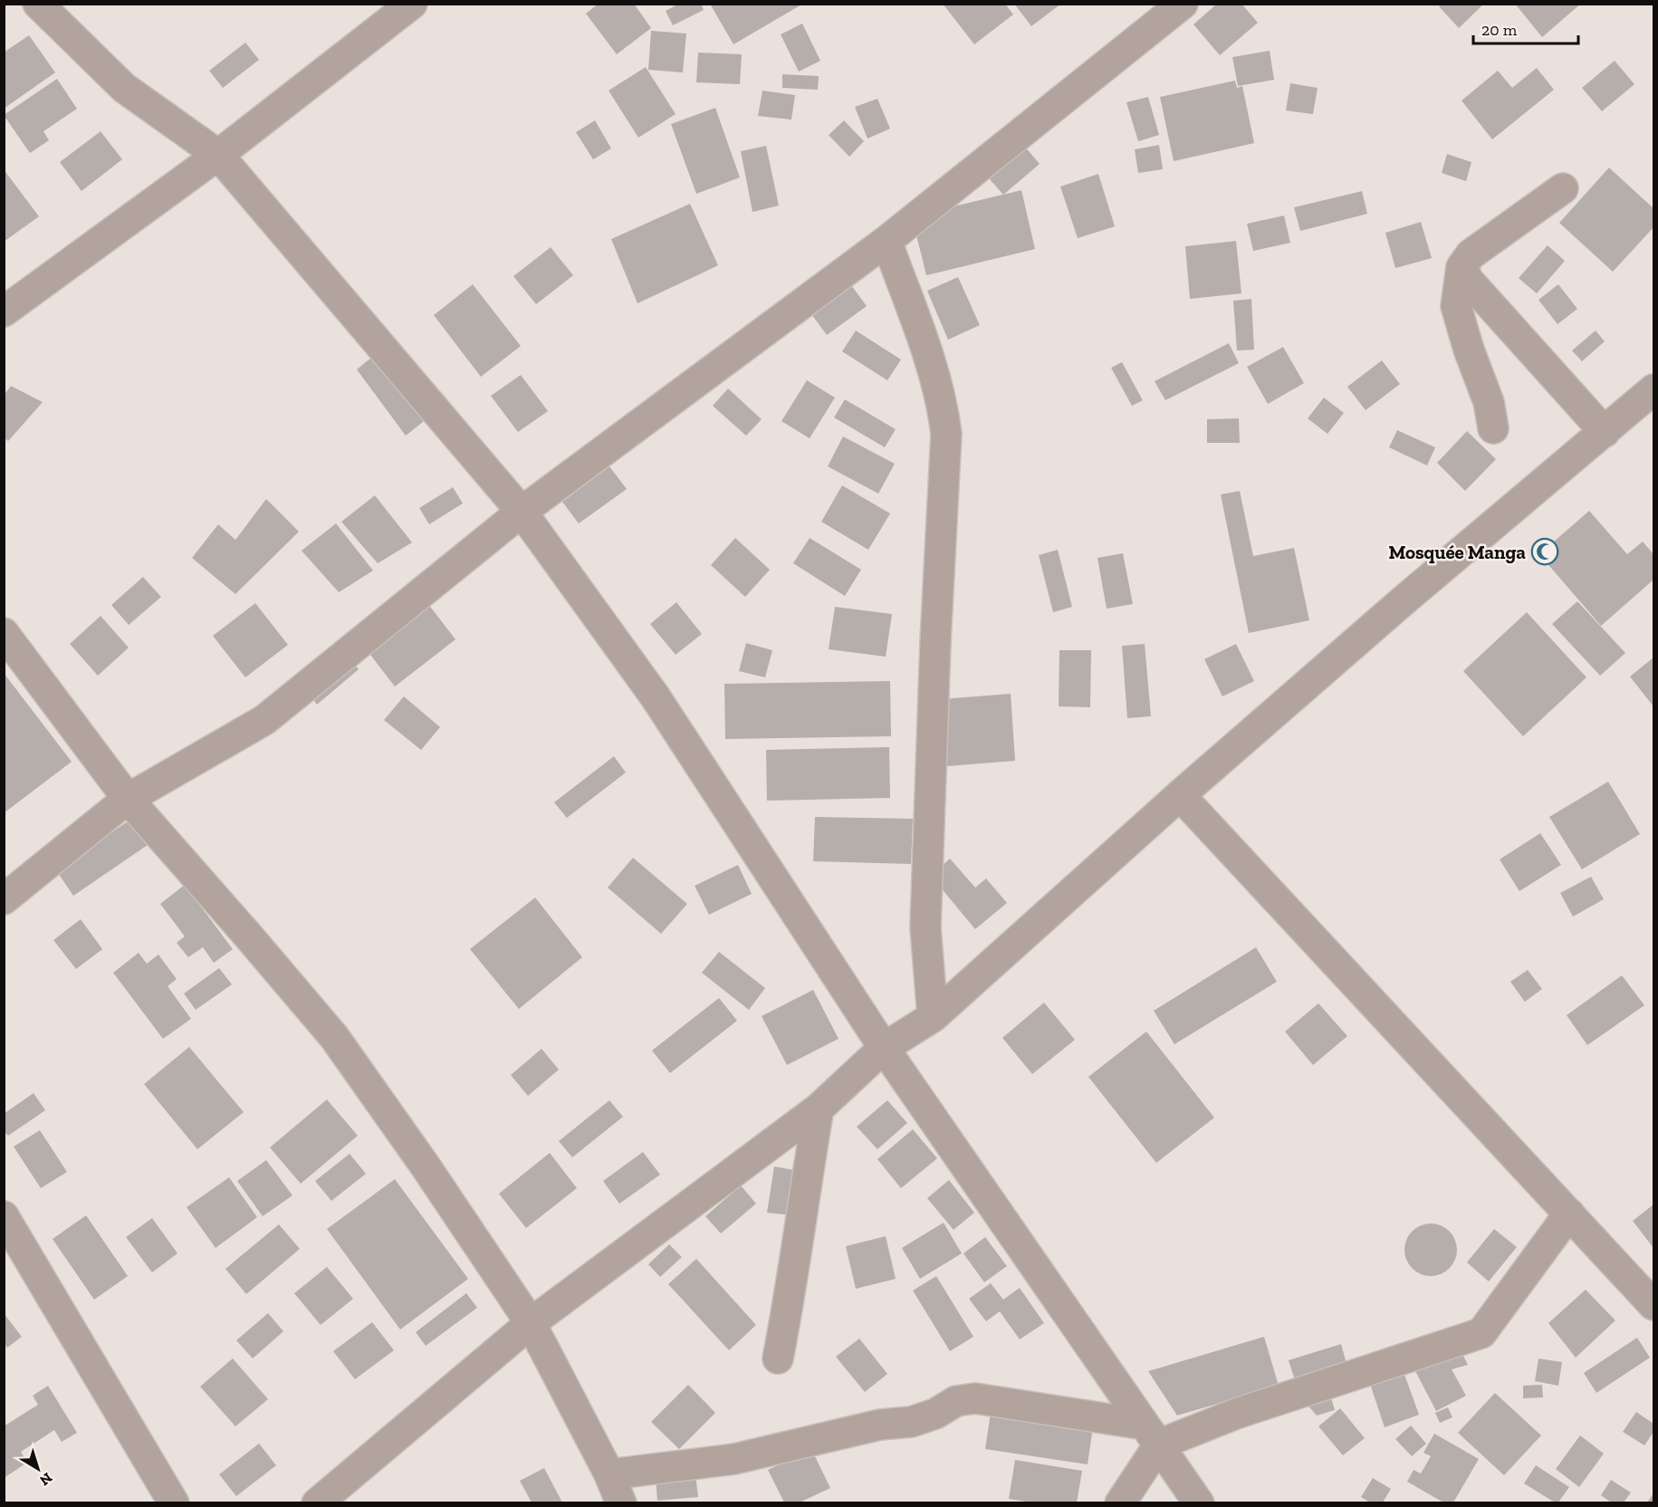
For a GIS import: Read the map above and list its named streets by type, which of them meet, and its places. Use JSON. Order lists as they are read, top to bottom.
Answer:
{
  "places": {
    "mosque": ["Mosquée Manga"]
  },
  "scale_bar": "20 m",
  "north": "bottom right"
}
